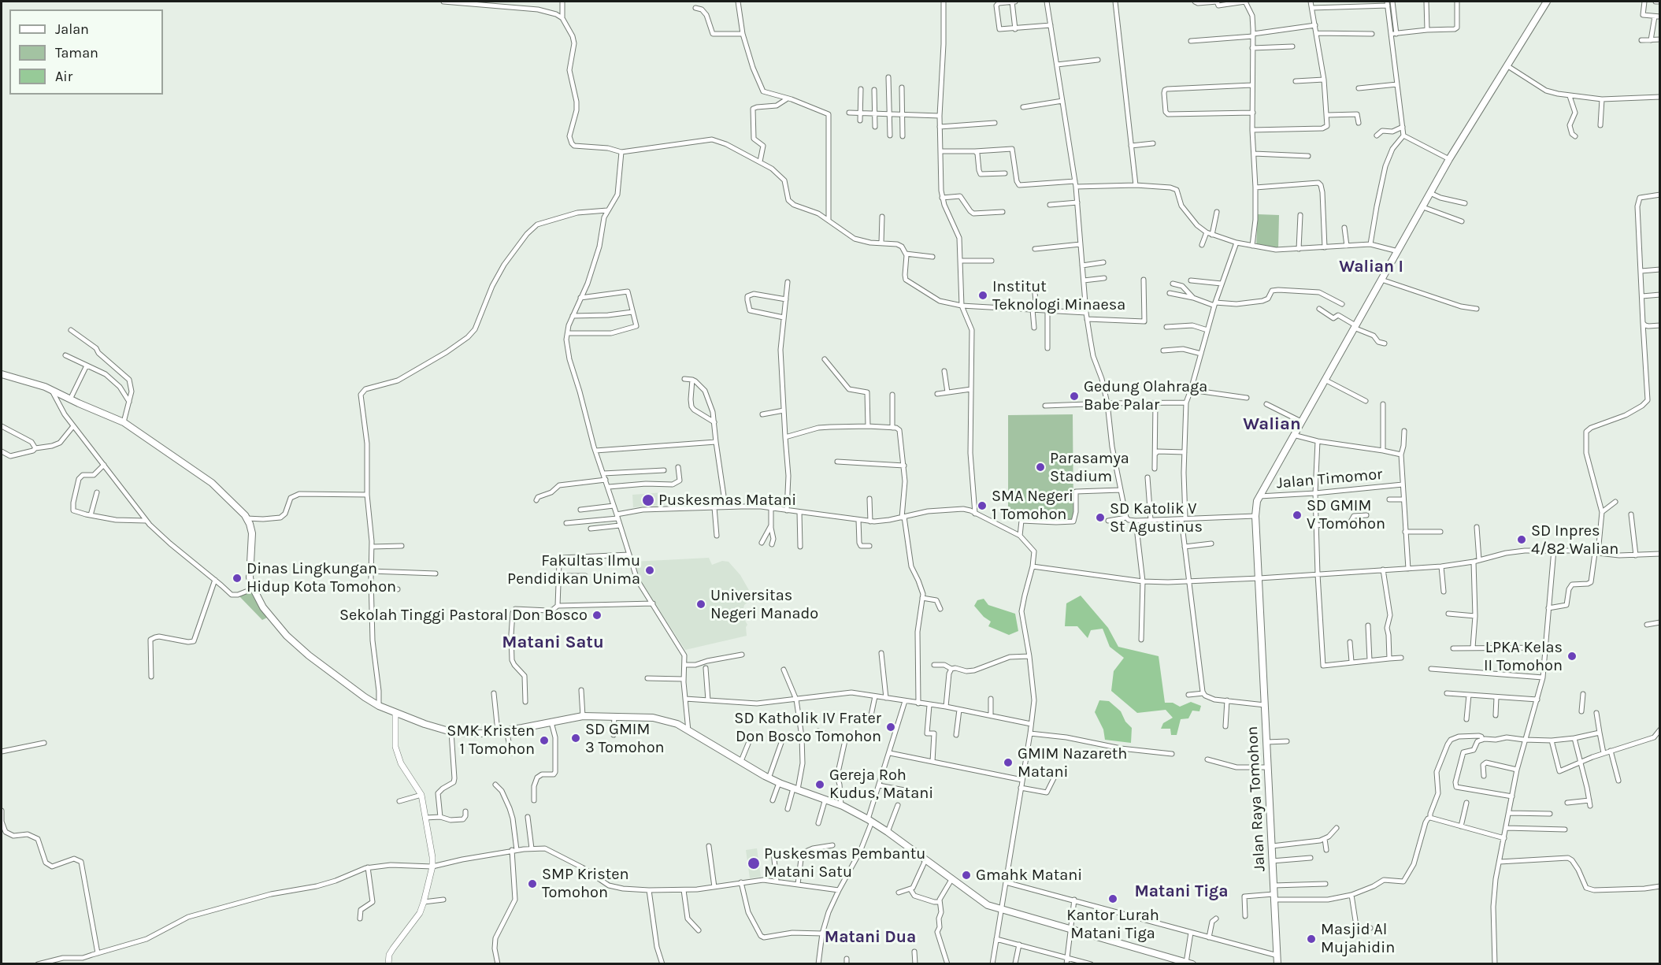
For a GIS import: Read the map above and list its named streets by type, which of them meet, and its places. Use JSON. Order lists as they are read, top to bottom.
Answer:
{
  "streets": {
    "highway": ["Jalan Raya Tomohon"],
    "street": ["Jalan Timomor"]
  },
  "crossings": [
    ["Jalan Timomor", "Jalan Raya Tomohon"]
  ],
  "districts": [
    "Walian I",
    "Walian",
    "Matani Satu",
    "Matani Tiga",
    "Matani Dua"
  ],
  "places": [
    "Institut Teknologi Minaesa",
    "Gedung Olahraga Babe Palar",
    "Parasamya Stadium",
    "Puskesmas Matani",
    "SMA Negeri 1 Tomohon",
    "SD GMIM V Tomohon",
    "SD Katolik V St Agustinus",
    "SD Inpres 4/82 Walian",
    "Fakultas Ilmu Pendidikan Unima",
    "Dinas Lingkungan Hidup Kota Tomohon",
    "Universitas Negeri Manado",
    "Sekolah Tinggi Pastoral Don Bosco",
    "LPKA Kelas II Tomohon",
    "SD Katholik IV Frater Don Bosco Tomohon",
    "SD GMIM 3 Tomohon",
    "SMK Kristen 1 Tomohon",
    "GMIM Nazareth Matani",
    "Gereja Roh Kudus, Matani",
    "Puskesmas Pembantu Matani Satu",
    "Gmahk Matani",
    "SMP Kristen Tomohon",
    "Kantor Lurah Matani Tiga",
    "Masjid Al Mujahidin"
  ],
  "legend": ["Jalan", "Taman", "Air"]
}
